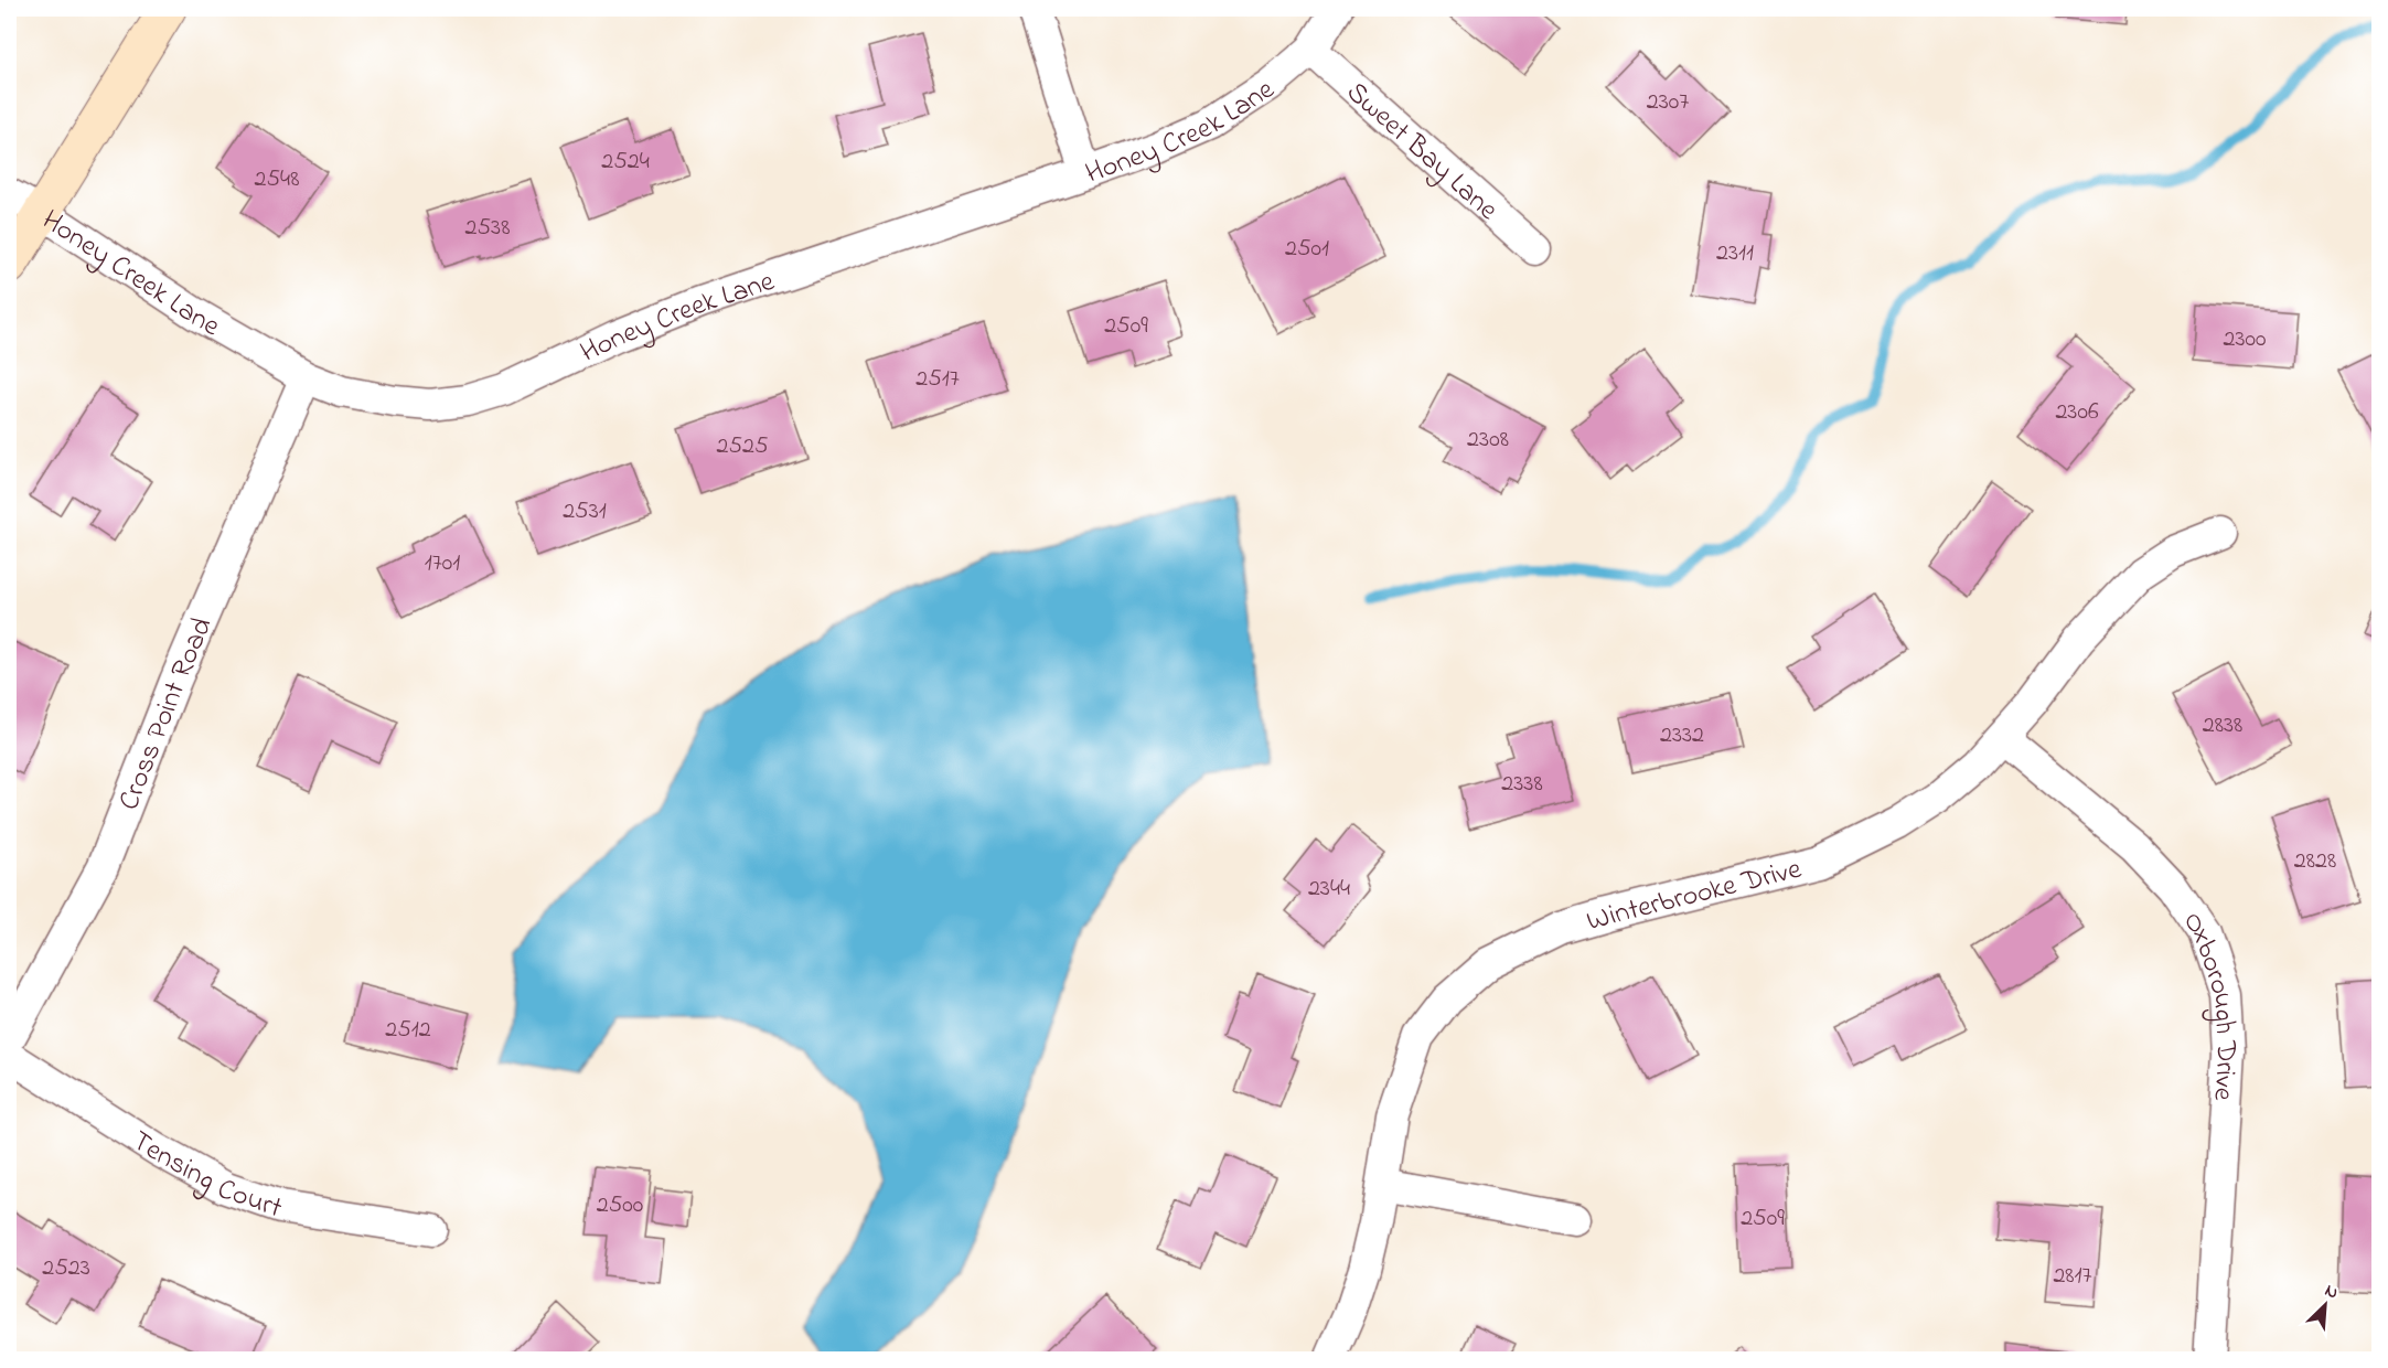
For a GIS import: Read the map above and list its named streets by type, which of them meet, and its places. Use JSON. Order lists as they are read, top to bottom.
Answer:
{
  "streets": {
    "street": [
      "Honey Creek Lane",
      "Sweet Bay Lane",
      "Cross Point Road",
      "Winterbrooke Drive",
      "Oxborough Drive",
      "Tensing Court"
    ]
  },
  "crossings": [
    ["Honey Creek Lane", "Sweet Bay Lane"],
    ["Honey Creek Lane", "Cross Point Road"],
    ["Winterbrooke Drive", "Oxborough Drive"]
  ],
  "house_numbers": [
    "2307",
    "2524",
    "2548",
    "2538",
    "2501",
    "2311",
    "2509",
    "2300",
    "2517",
    "2306",
    "2308",
    "2525",
    "2531",
    "1701",
    "2838",
    "2332",
    "2338",
    "2828",
    "2344",
    "2512",
    "2500",
    "2509",
    "2523",
    "2817"
  ],
  "north": "top right"
}
